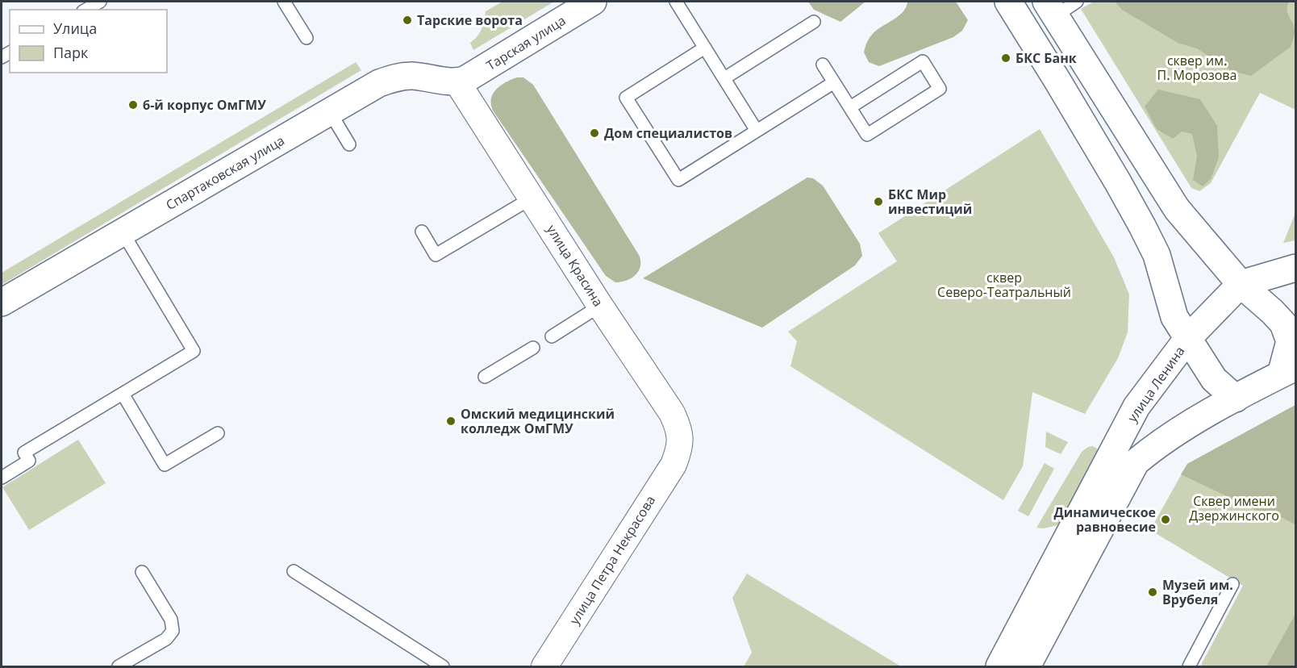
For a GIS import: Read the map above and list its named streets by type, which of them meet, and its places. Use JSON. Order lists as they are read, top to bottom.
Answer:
{
  "streets": {
    "main road": ["Тарская улица", "Спартаковская улица", "улица Ленина"],
    "street": ["улица Красина", "улица Петра Некрасова"]
  },
  "crossings": [
    ["Тарская улица", "Спартаковская улица"],
    ["Тарская улица", "улица Красина"],
    ["Спартаковская улица", "улица Красина"],
    ["улица Красина", "улица Петра Некрасова"]
  ],
  "parks": ["сквер им. П. Морозова", "сквер Северо-Театральный", "Сквер имени Дзержинского"],
  "places": [
    "Тарские ворота",
    "БКС Банк",
    "6-й корпус ОмГМУ",
    "Дом специалистов",
    "БКС Мир инвестиций",
    "Омский медицинский колледж ОмГМУ",
    "Динамическое равновесие",
    "Музей им. Врубеля"
  ],
  "legend": ["Улица", "Парк"]
}
